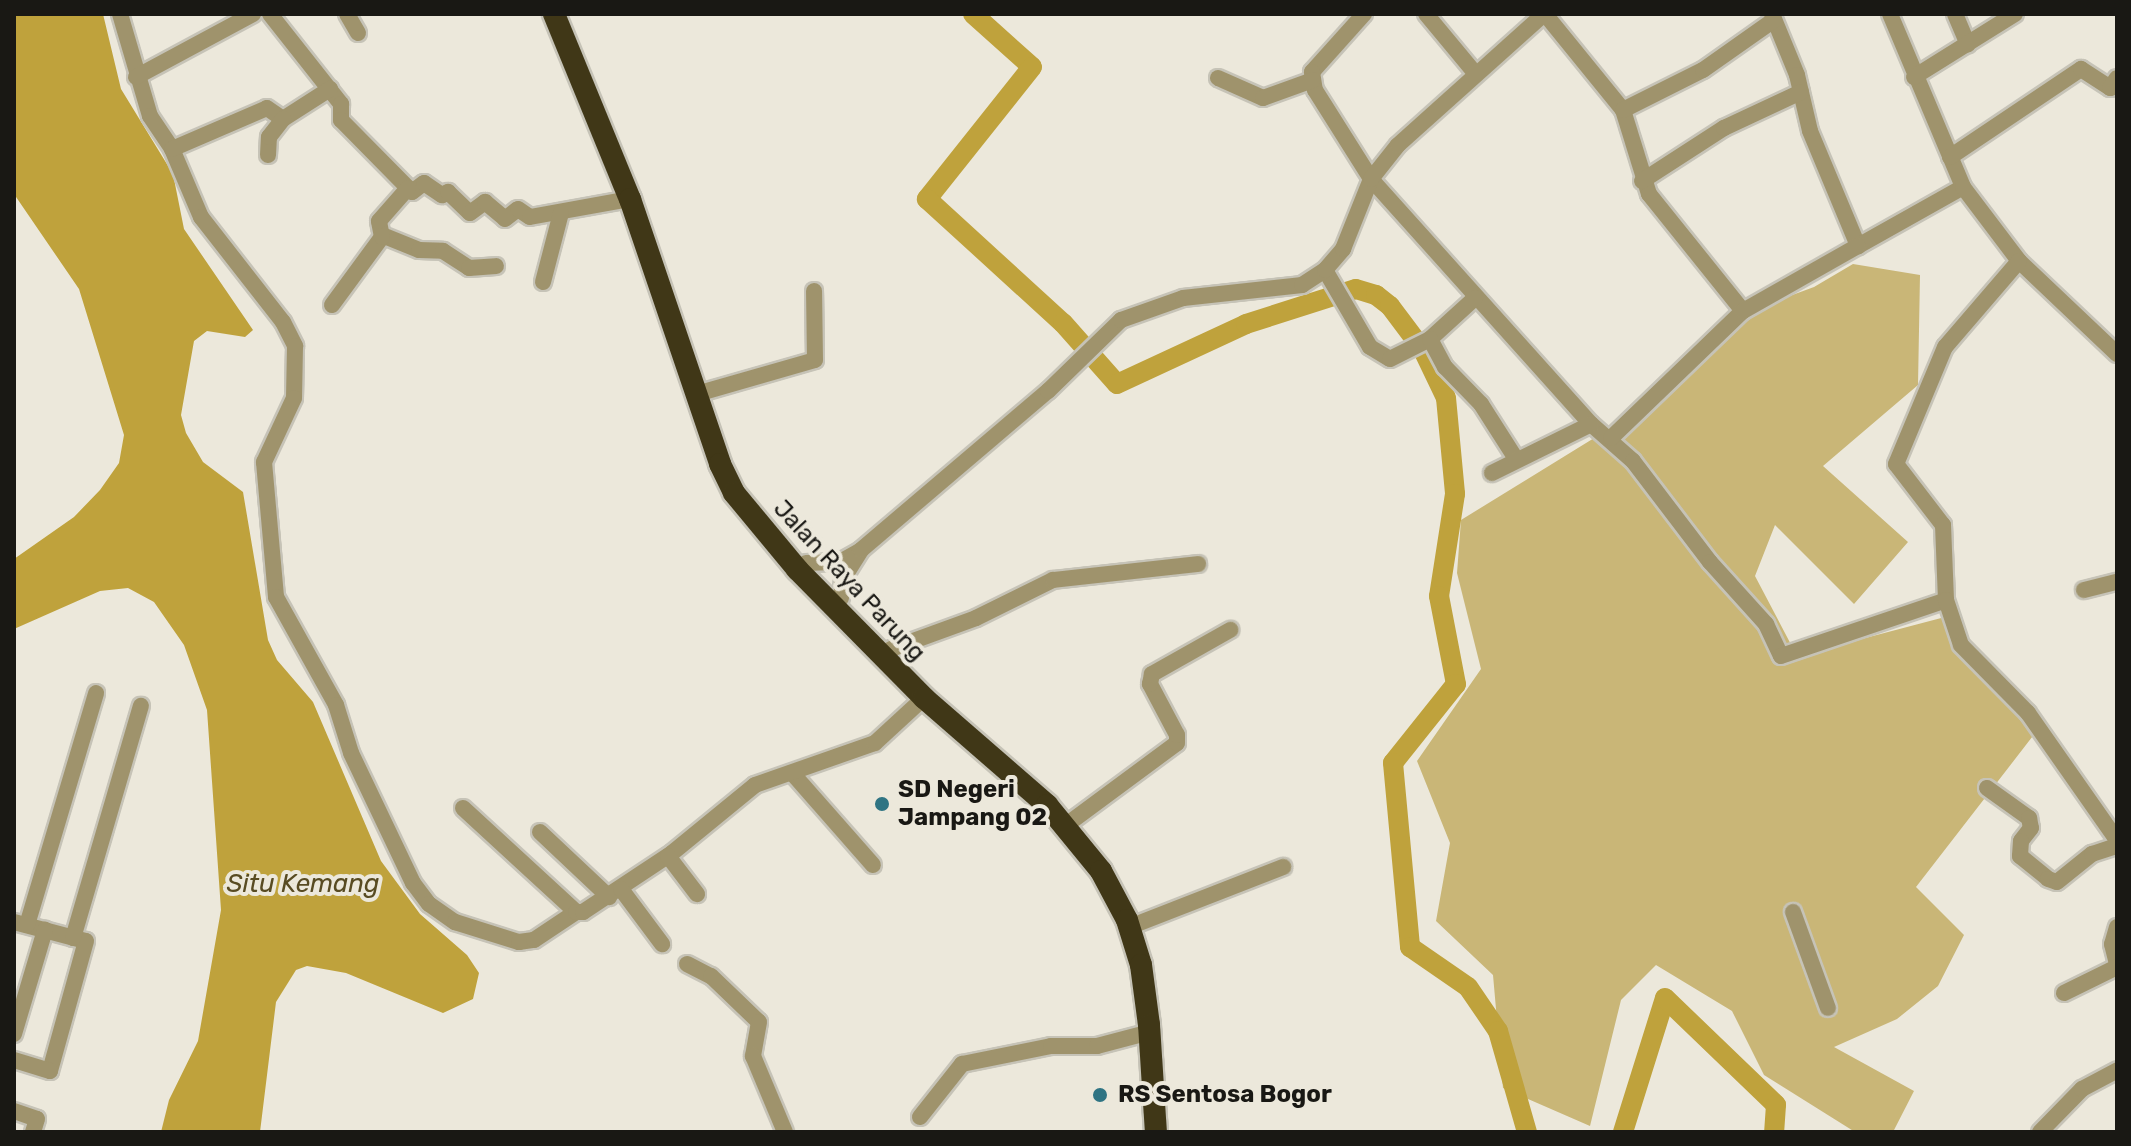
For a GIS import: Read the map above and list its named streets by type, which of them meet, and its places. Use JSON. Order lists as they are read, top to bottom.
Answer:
{
  "streets": {
    "highway": ["Jalan Raya Parung"]
  },
  "water": ["Situ Kemang"],
  "places": ["SD Negeri Jampang 02", "RS Sentosa Bogor"]
}
